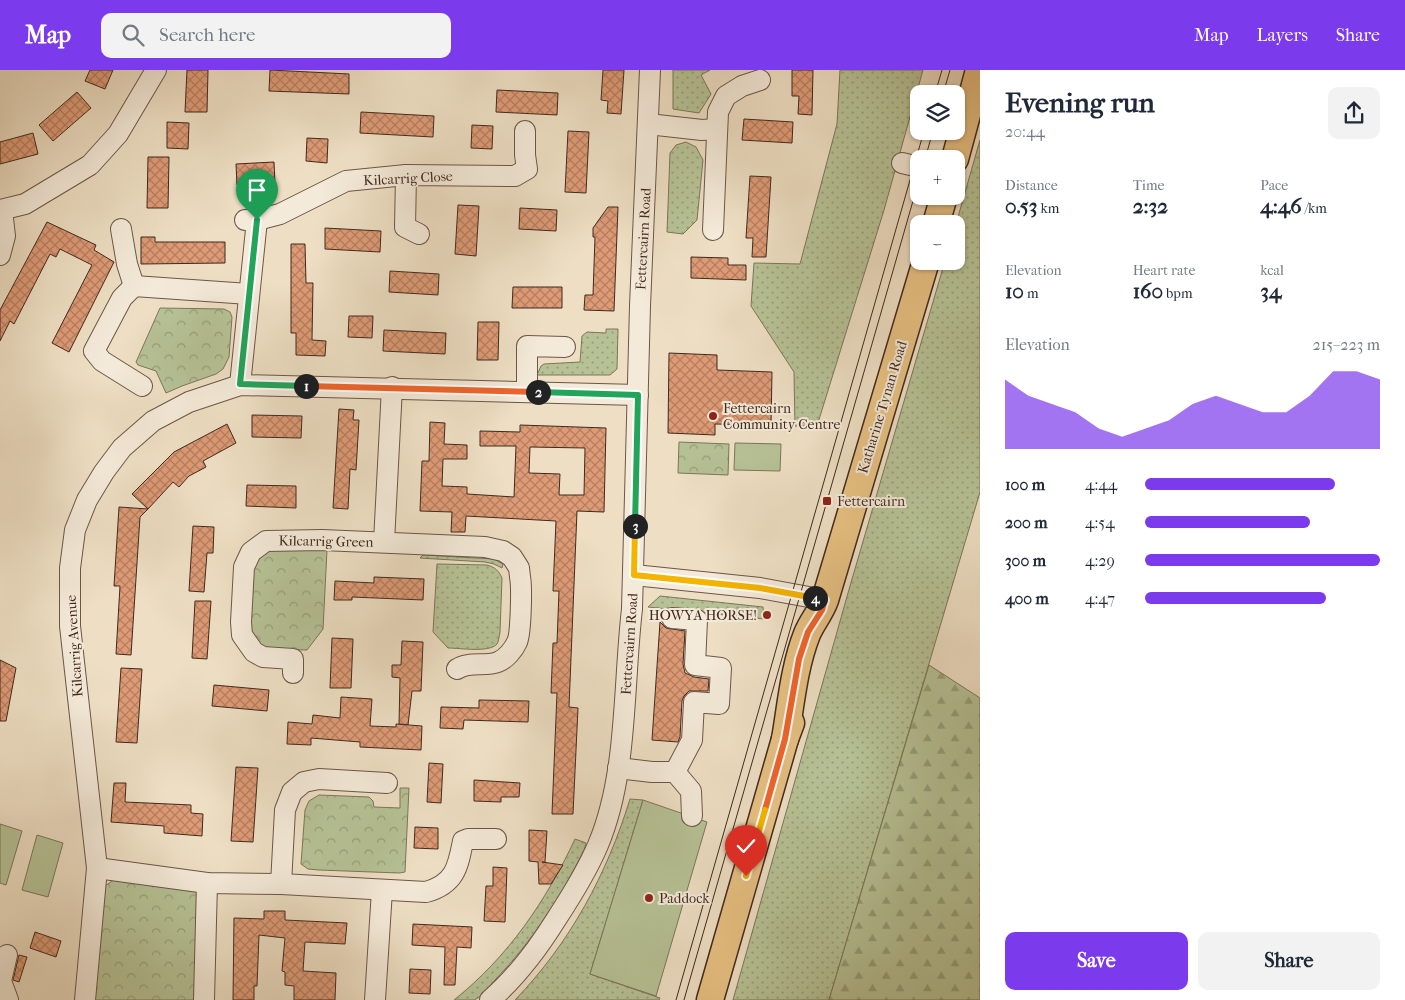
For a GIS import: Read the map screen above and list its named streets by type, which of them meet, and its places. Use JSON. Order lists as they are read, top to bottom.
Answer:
{
  "streets": {
    "main road": ["Katharine Tynan Road"],
    "street": [
      "Kilcarrig Close",
      "Fettercairn Road",
      "Kilcarrig Green",
      "Kilcarrig Avenue"
    ]
  },
  "crossings": [
    ["Kilcarrig Close", "Kilcarrig Avenue"],
    ["Fettercairn Road", "Kilcarrig Avenue"],
    ["Kilcarrig Green", "Kilcarrig Avenue"]
  ],
  "places": {
    "other": ["Fettercairn Community Centre", "HOWYA HORSE!", "Paddock"],
    "transit": ["Fettercairn"]
  },
  "page": {
    "header": "Map",
    "search": "Search here",
    "nav": ["Map", "Layers", "Share"],
    "heading": ["Evening run", "20:44"],
    "map_buttons": ["+", "−"],
    "stats": [
      ["Distance", "0.53 km"],
      ["Time", "2:32"],
      ["Pace", "4:46 /km"],
      ["Elevation", "10 m"],
      ["Heart rate", "160 bpm"],
      ["kcal", "34"]
    ],
    "chart": ["Elevation", "215–223 m"],
    "pins": [
      "1",
      "2",
      "3",
      "4"
    ],
    "list": [
      {
        "name": "100 m",
        "note": "4:44"
      },
      {
        "name": "200 m",
        "note": "4:54"
      },
      {
        "name": "300 m",
        "note": "4:29"
      },
      {
        "name": "400 m",
        "note": "4:47"
      }
    ],
    "buttons": ["Save", "Share"]
  }
}
